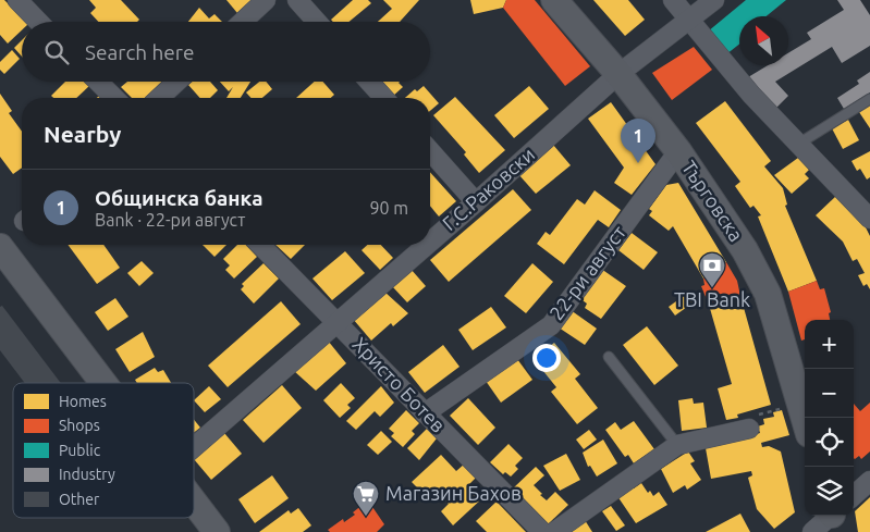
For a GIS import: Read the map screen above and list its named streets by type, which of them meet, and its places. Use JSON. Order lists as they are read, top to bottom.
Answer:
{
  "streets": {
    "street": [
      "Г.С.Раковски",
      "Търговска",
      "22-ри август",
      "Христо Ботев"
    ]
  },
  "crossings": [
    ["Г.С.Раковски", "Търговска"],
    ["Г.С.Раковски", "Христо Ботев"],
    ["Търговска", "22-ри август"],
    ["22-ри август", "Христо Ботев"]
  ],
  "places": {
    "bank": ["TBI Bank"],
    "supermarket": ["Магазин Бахов"]
  },
  "legend": [
    "Homes",
    "Shops",
    "Public",
    "Industry",
    "Other"
  ],
  "north": "top left",
  "page": {
    "search": "Search here",
    "heading": "Nearby",
    "pins": "1",
    "list": [
      {
        "mark": "1",
        "name": "Общинска банка",
        "note": "Bank · 22-ри август",
        "value": "90 m"
      }
    ],
    "map_buttons": ["+", "−"]
  }
}
